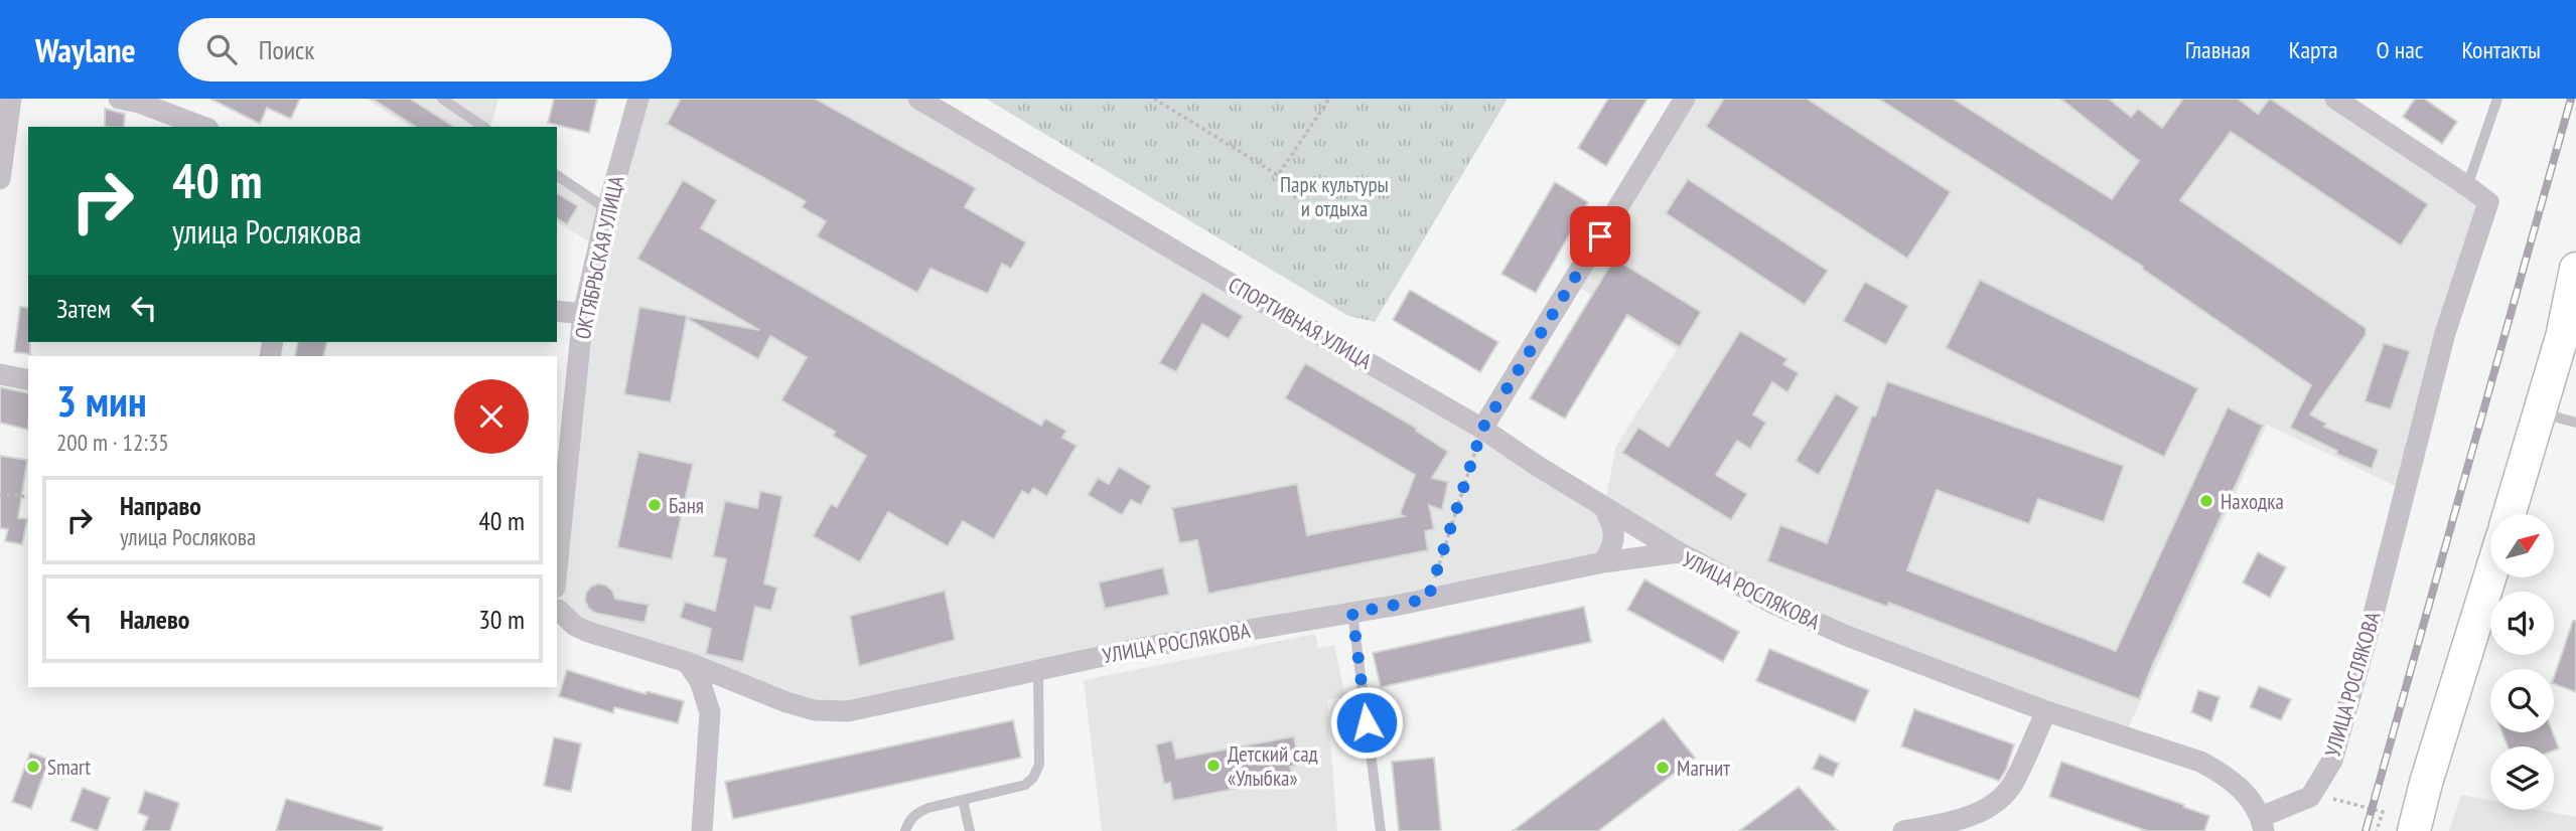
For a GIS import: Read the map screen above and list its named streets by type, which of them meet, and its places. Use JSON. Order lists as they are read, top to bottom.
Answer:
{
  "streets": {
    "street": ["ОКТЯБРЬСКАЯ УЛИЦА", "СПОРТИВНАЯ УЛИЦА", "УЛИЦА РОСЛЯКОВА"]
  },
  "crossings": [
    ["СПОРТИВНАЯ УЛИЦА", "УЛИЦА РОСЛЯКОВА"]
  ],
  "parks": ["Парк культуры и отдыха"],
  "places": [
    "Находка",
    "Баня",
    "Детский сад «Улыбка»",
    "Smart",
    "Магнит"
  ],
  "north": "top right",
  "page": {
    "header": "Waylane",
    "search": "Поиск",
    "nav": [
      "Главная",
      "Карта",
      "О нас",
      "Контакты"
    ],
    "turn": ["40 m", "улица Рослякова"],
    "then": "Затем",
    "heading": ["3 мин", "200 m · 12:35"],
    "list": [
      {
        "name": "Направо",
        "note": "улица Рослякова",
        "value": "40 m"
      },
      {
        "name": "Налево",
        "value": "30 m"
      }
    ]
  }
}
